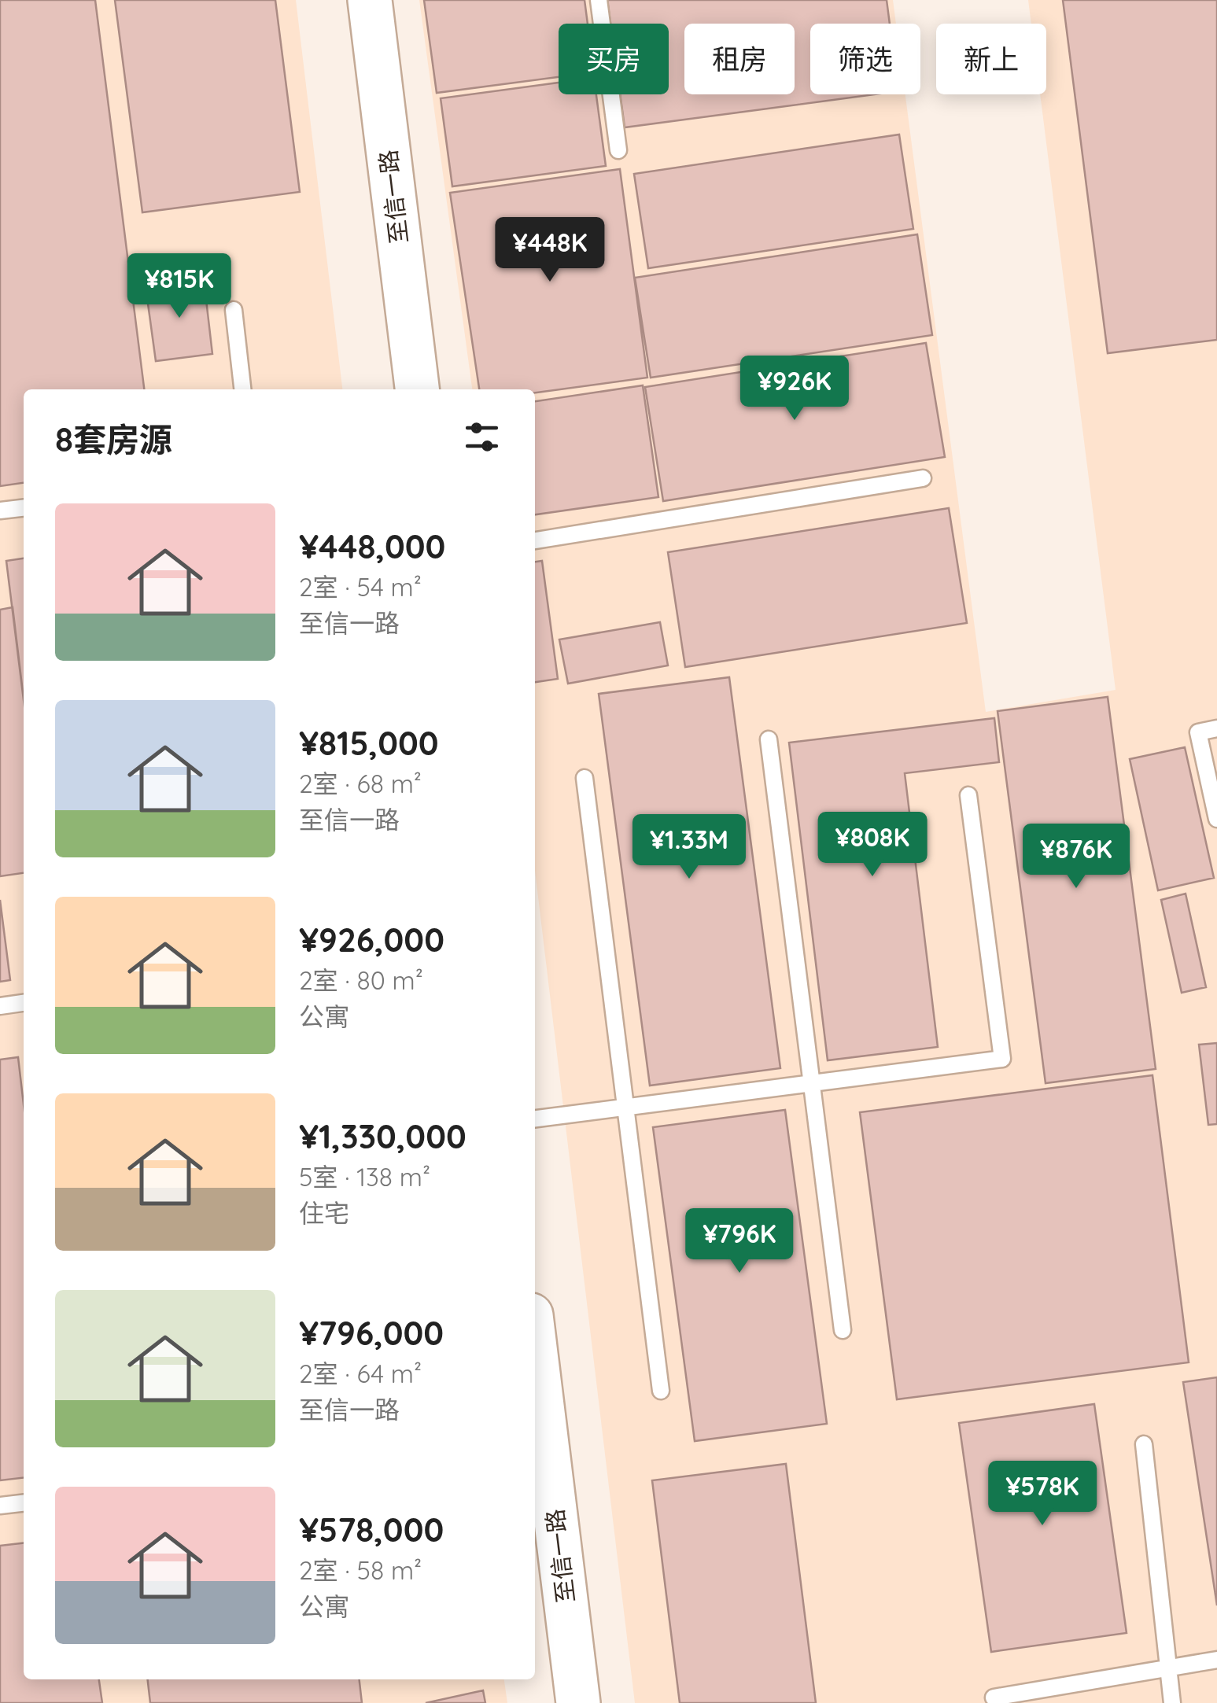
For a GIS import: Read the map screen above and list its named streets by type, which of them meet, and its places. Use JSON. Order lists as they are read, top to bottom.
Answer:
{
  "streets": {
    "street": ["至信一路"]
  },
  "page": {
    "chip": [
      "买房",
      "租房",
      "筛选",
      "新上"
    ],
    "price": [
      "¥448K",
      "¥815K",
      "¥926K",
      "¥808K",
      "¥1.33M",
      "¥876K",
      "¥796K",
      "¥578K"
    ],
    "heading": "8套房源",
    "list": [
      {
        "name": "¥448,000",
        "note": "2室 · 54 m² · 至信一路"
      },
      {
        "name": "¥815,000",
        "note": "2室 · 68 m² · 至信一路"
      },
      {
        "name": "¥926,000",
        "note": "2室 · 80 m² · 公寓"
      },
      {
        "name": "¥1,330,000",
        "note": "5室 · 138 m² · 住宅"
      },
      {
        "name": "¥796,000",
        "note": "2室 · 64 m² · 至信一路"
      },
      {
        "name": "¥578,000",
        "note": "2室 · 58 m² · 公寓"
      }
    ]
  }
}
